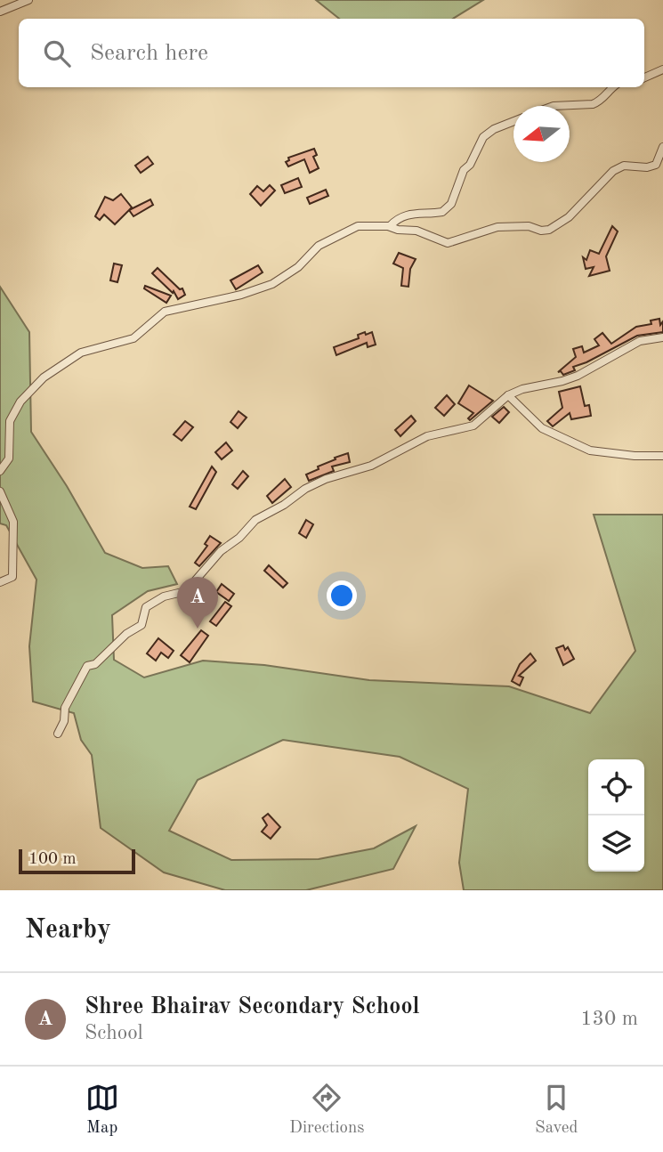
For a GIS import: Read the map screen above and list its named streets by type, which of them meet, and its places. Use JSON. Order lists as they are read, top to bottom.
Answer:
{
  "scale_bar": "100 m",
  "north": "left",
  "page": {
    "search": "Search here",
    "pins": "A",
    "scale": "100 m",
    "heading": "Nearby",
    "list": [
      {
        "mark": "A",
        "name": "Shree Bhairav Secondary School",
        "note": "School",
        "value": "130 m"
      }
    ],
    "nav": ["Map", "Directions", "Saved"]
  }
}
